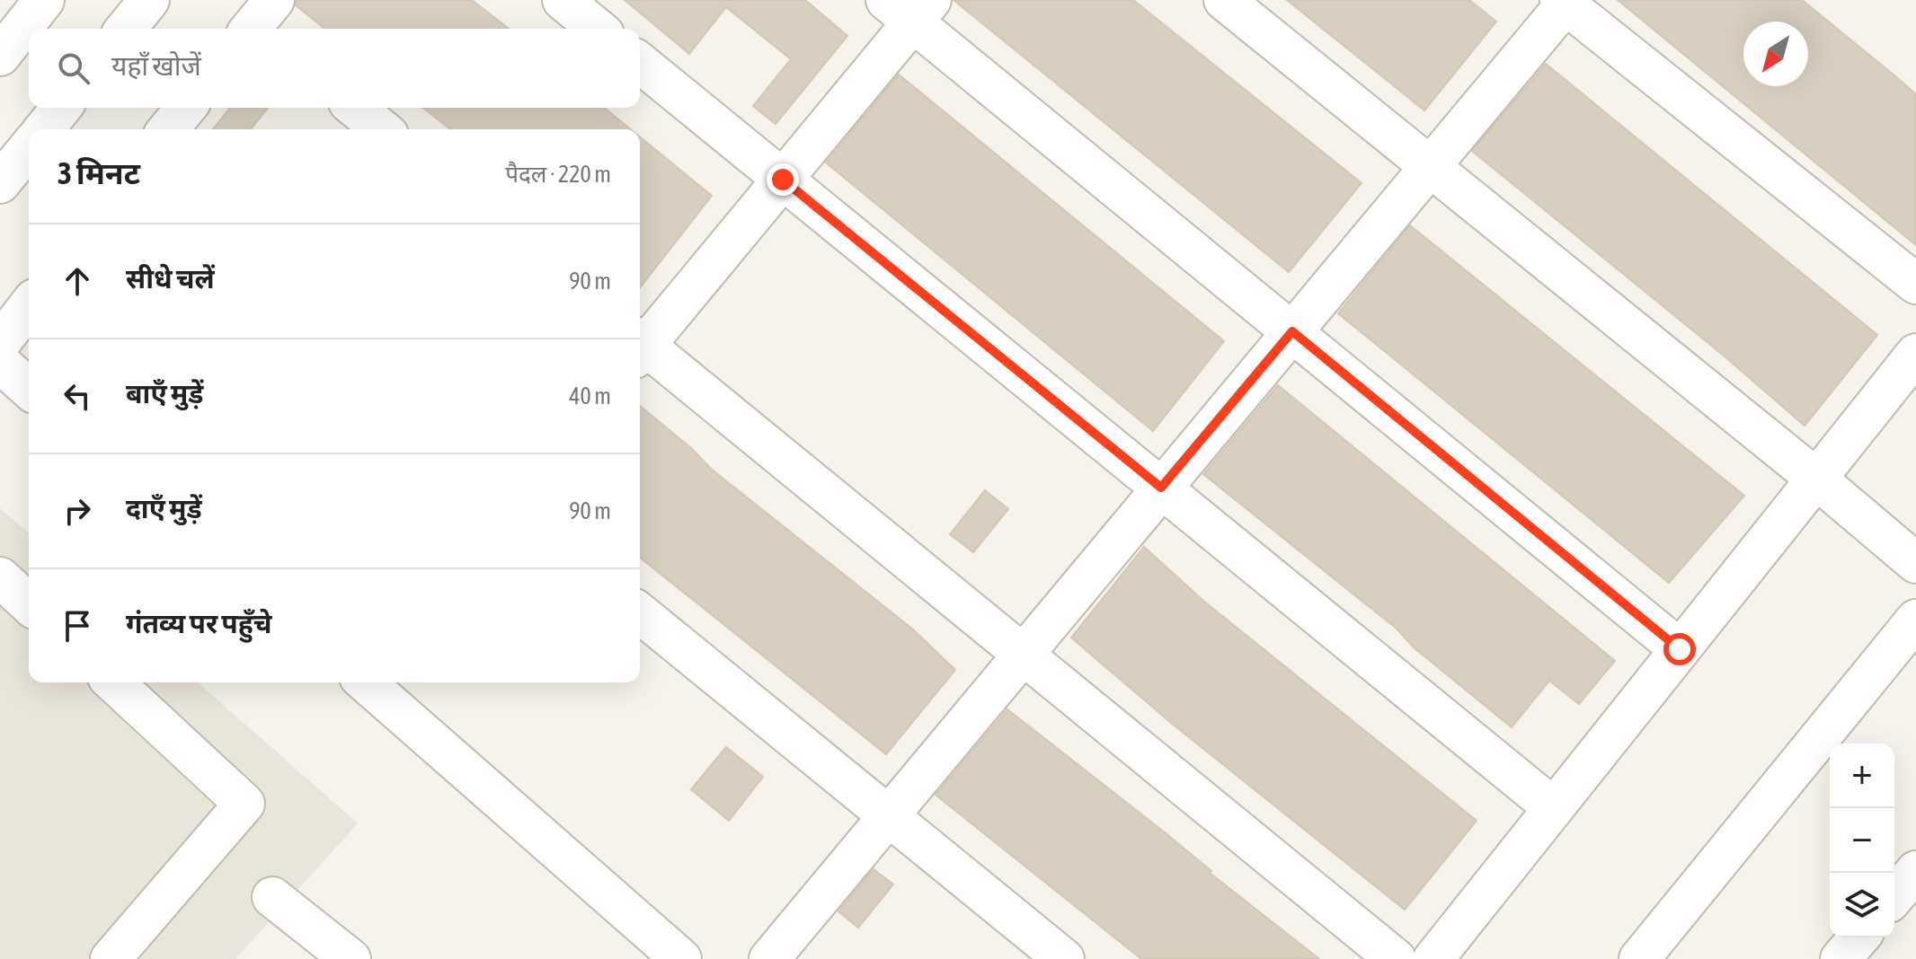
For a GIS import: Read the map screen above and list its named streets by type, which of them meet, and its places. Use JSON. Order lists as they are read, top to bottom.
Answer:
{
  "north": "bottom left",
  "page": {
    "search": "यहाँ खोजें",
    "heading": ["3 मिनट", "पैदल · 220 m"],
    "list": [
      ["सीधे चलें", "90 m"],
      ["बाएँ मुड़ें", "40 m"],
      ["दाएँ मुड़ें", "90 m"],
      "गंतव्य पर पहुँचे"
    ],
    "map_buttons": ["+", "−"]
  }
}
